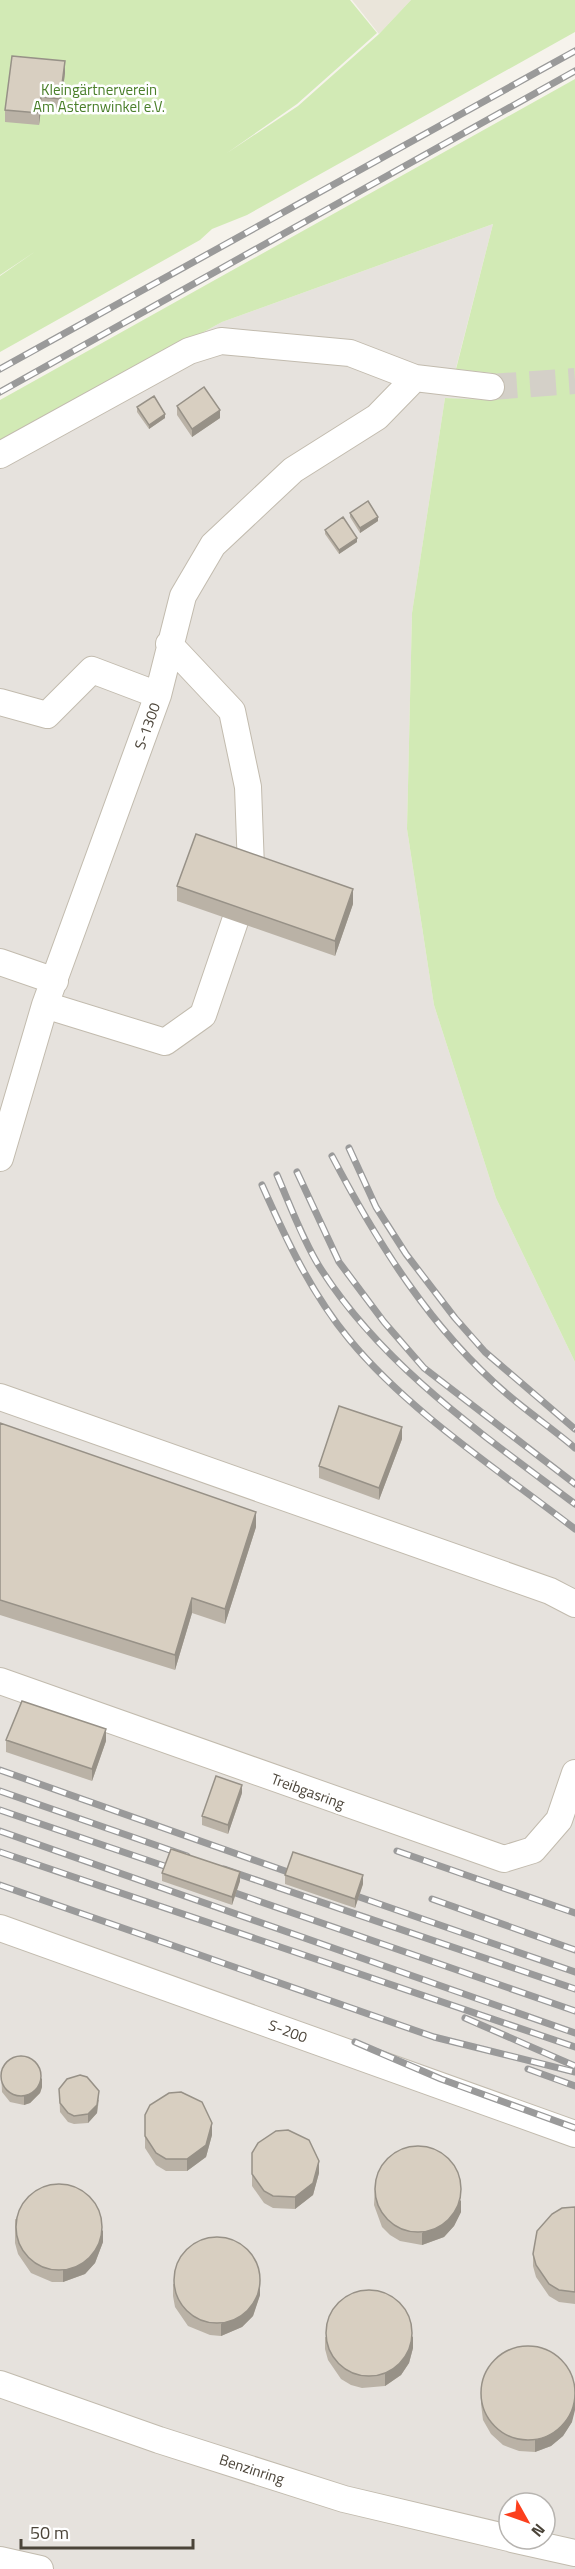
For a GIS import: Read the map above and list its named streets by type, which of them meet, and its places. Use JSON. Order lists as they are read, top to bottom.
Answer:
{
  "streets": {
    "lane": [
      "S-1300",
      "Treibgasring",
      "S-200",
      "Benzinring"
    ]
  },
  "parks": ["Kleingärtnerverein Am Asternwinkel e.V."],
  "scale_bar": "50 m",
  "north": "bottom right"
}
